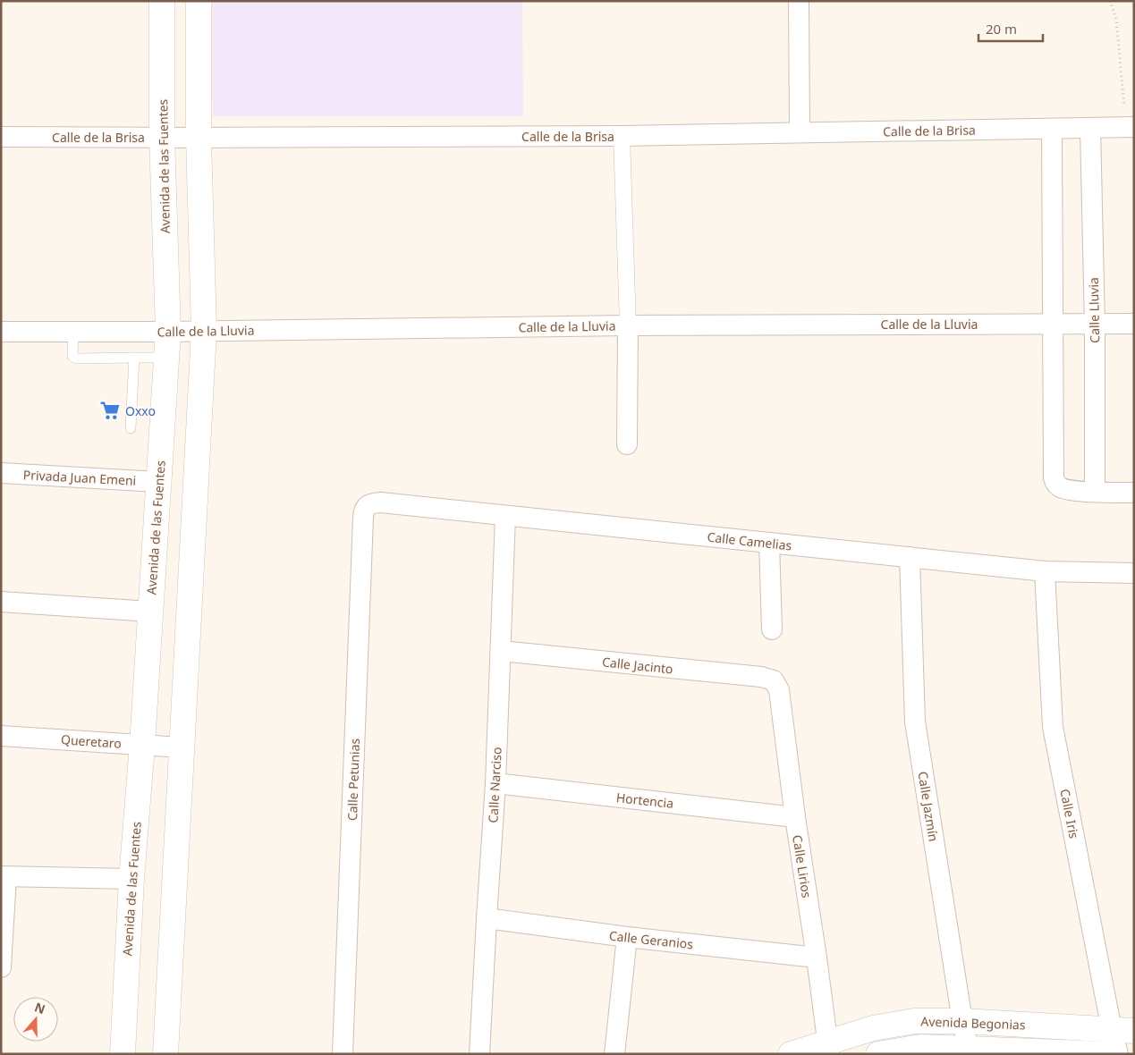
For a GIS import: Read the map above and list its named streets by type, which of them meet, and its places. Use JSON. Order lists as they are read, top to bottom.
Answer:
{
  "streets": {
    "main road": ["Avenida de las Fuentes", "Avenida Begonias"],
    "street": [
      "Calle de la Brisa",
      "Calle Lluvia",
      "Calle de la Lluvia",
      "Privada Juan Emeni",
      "Calle Camelias",
      "Calle Jacinto",
      "Queretaro",
      "Calle Petunias",
      "Calle Narciso",
      "Hortencia",
      "Calle Jazmín",
      "Calle Iris",
      "Calle Lirios",
      "Calle Geranios"
    ]
  },
  "crossings": [
    ["Calle de la Brisa", "Avenida de las Fuentes"],
    ["Calle de la Brisa", "Calle Lluvia"],
    ["Avenida de las Fuentes", "Calle de la Lluvia"],
    ["Avenida de las Fuentes", "Privada Juan Emeni"],
    ["Avenida de las Fuentes", "Queretaro"],
    ["Calle Lluvia", "Calle de la Lluvia"],
    ["Calle Camelias", "Calle Petunias"],
    ["Calle Camelias", "Calle Narciso"],
    ["Calle Camelias", "Calle Jazmín"],
    ["Calle Camelias", "Calle Iris"],
    ["Calle Jacinto", "Calle Narciso"],
    ["Calle Jacinto", "Calle Lirios"],
    ["Calle Narciso", "Hortencia"],
    ["Calle Narciso", "Calle Geranios"],
    ["Hortencia", "Calle Lirios"],
    ["Calle Jazmín", "Avenida Begonias"],
    ["Calle Iris", "Avenida Begonias"],
    ["Calle Lirios", "Calle Geranios"],
    ["Calle Lirios", "Avenida Begonias"]
  ],
  "places": {
    "supermarket": ["Oxxo"]
  },
  "scale_bar": "20 m",
  "north": "top"
}
